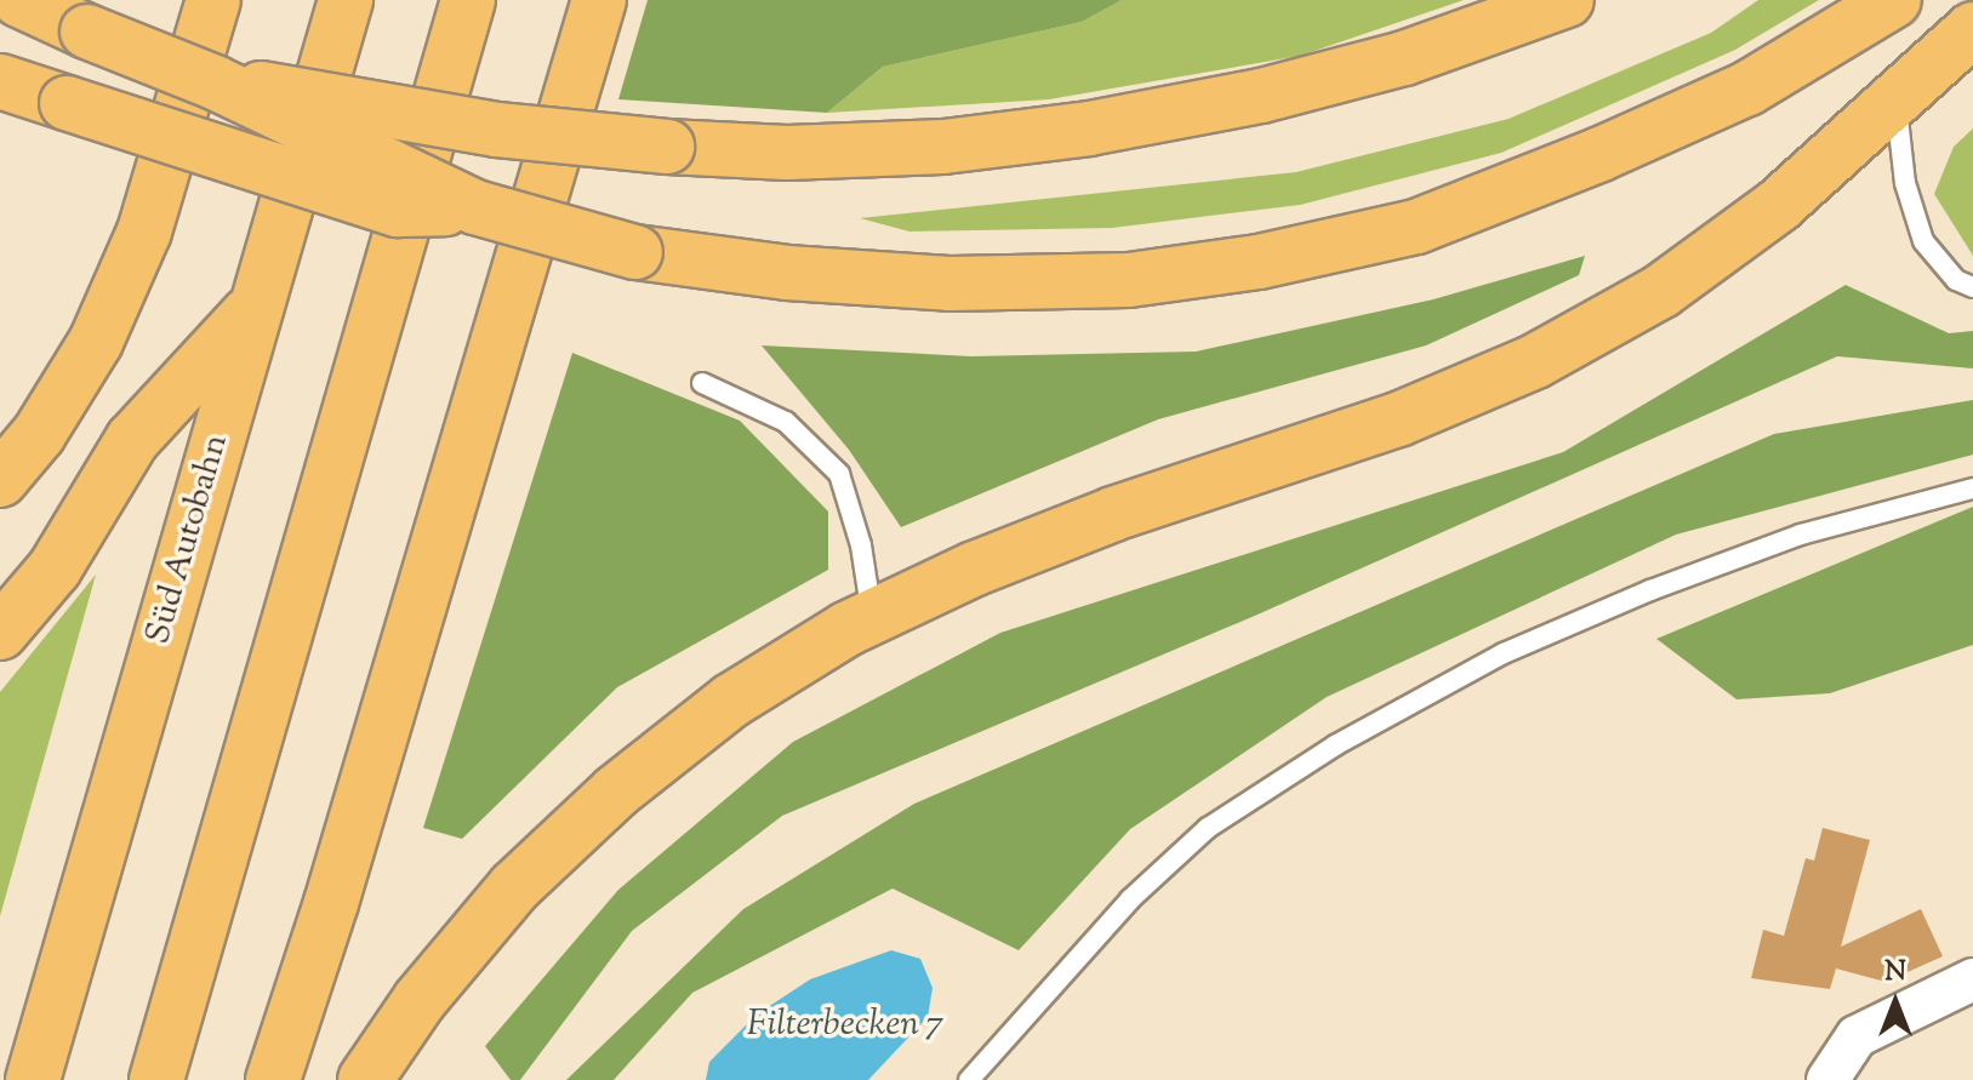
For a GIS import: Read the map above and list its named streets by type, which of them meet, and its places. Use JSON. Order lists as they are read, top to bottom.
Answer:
{
  "streets": {
    "highway": ["Süd Autobahn"]
  },
  "water": ["Filterbecken 7"],
  "north": "top"
}
